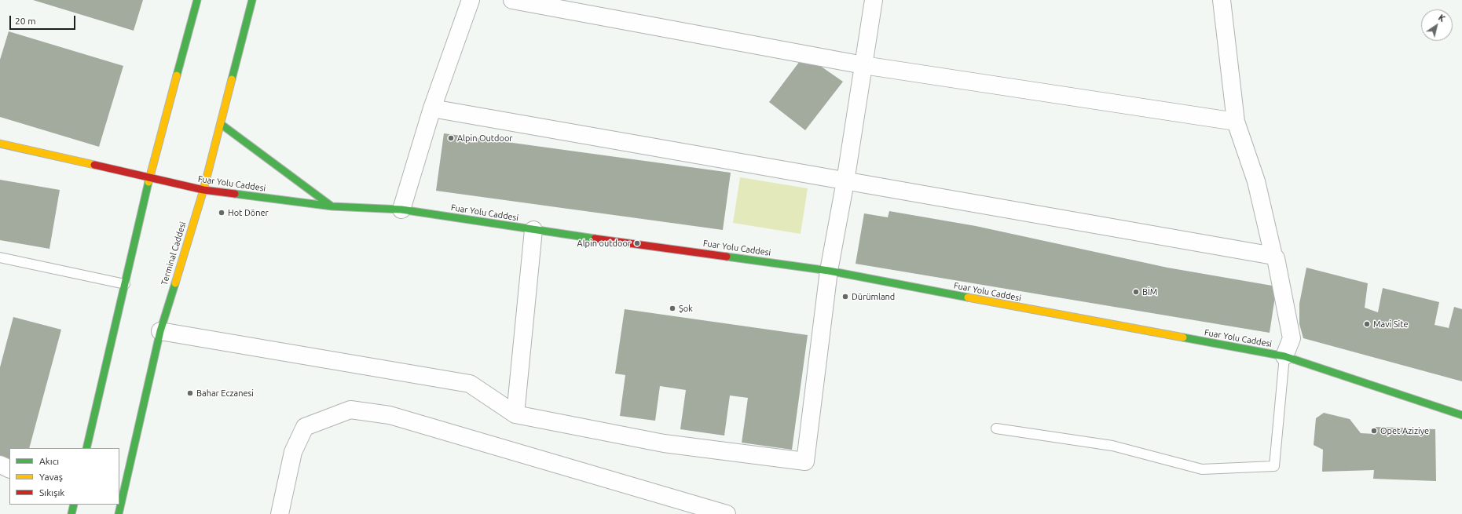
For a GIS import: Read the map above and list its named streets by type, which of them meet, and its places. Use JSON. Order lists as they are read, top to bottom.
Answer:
{
  "streets": {
    "main road": ["Fuar Yolu Caddesi", "Terminal Caddesi"]
  },
  "crossings": [
    ["Fuar Yolu Caddesi", "Terminal Caddesi"]
  ],
  "places": [
    "Alpin Outdoor",
    "Hot Döner",
    "Alpin outdoor",
    "BİM",
    "Dürümland",
    "Şok",
    "Mavi Site",
    "Bahar Eczanesi",
    "Opet Aziziye"
  ],
  "legend": ["Akıcı", "Yavaş", "Sıkışık"],
  "scale_bar": "20 m",
  "north": "top right"
}
